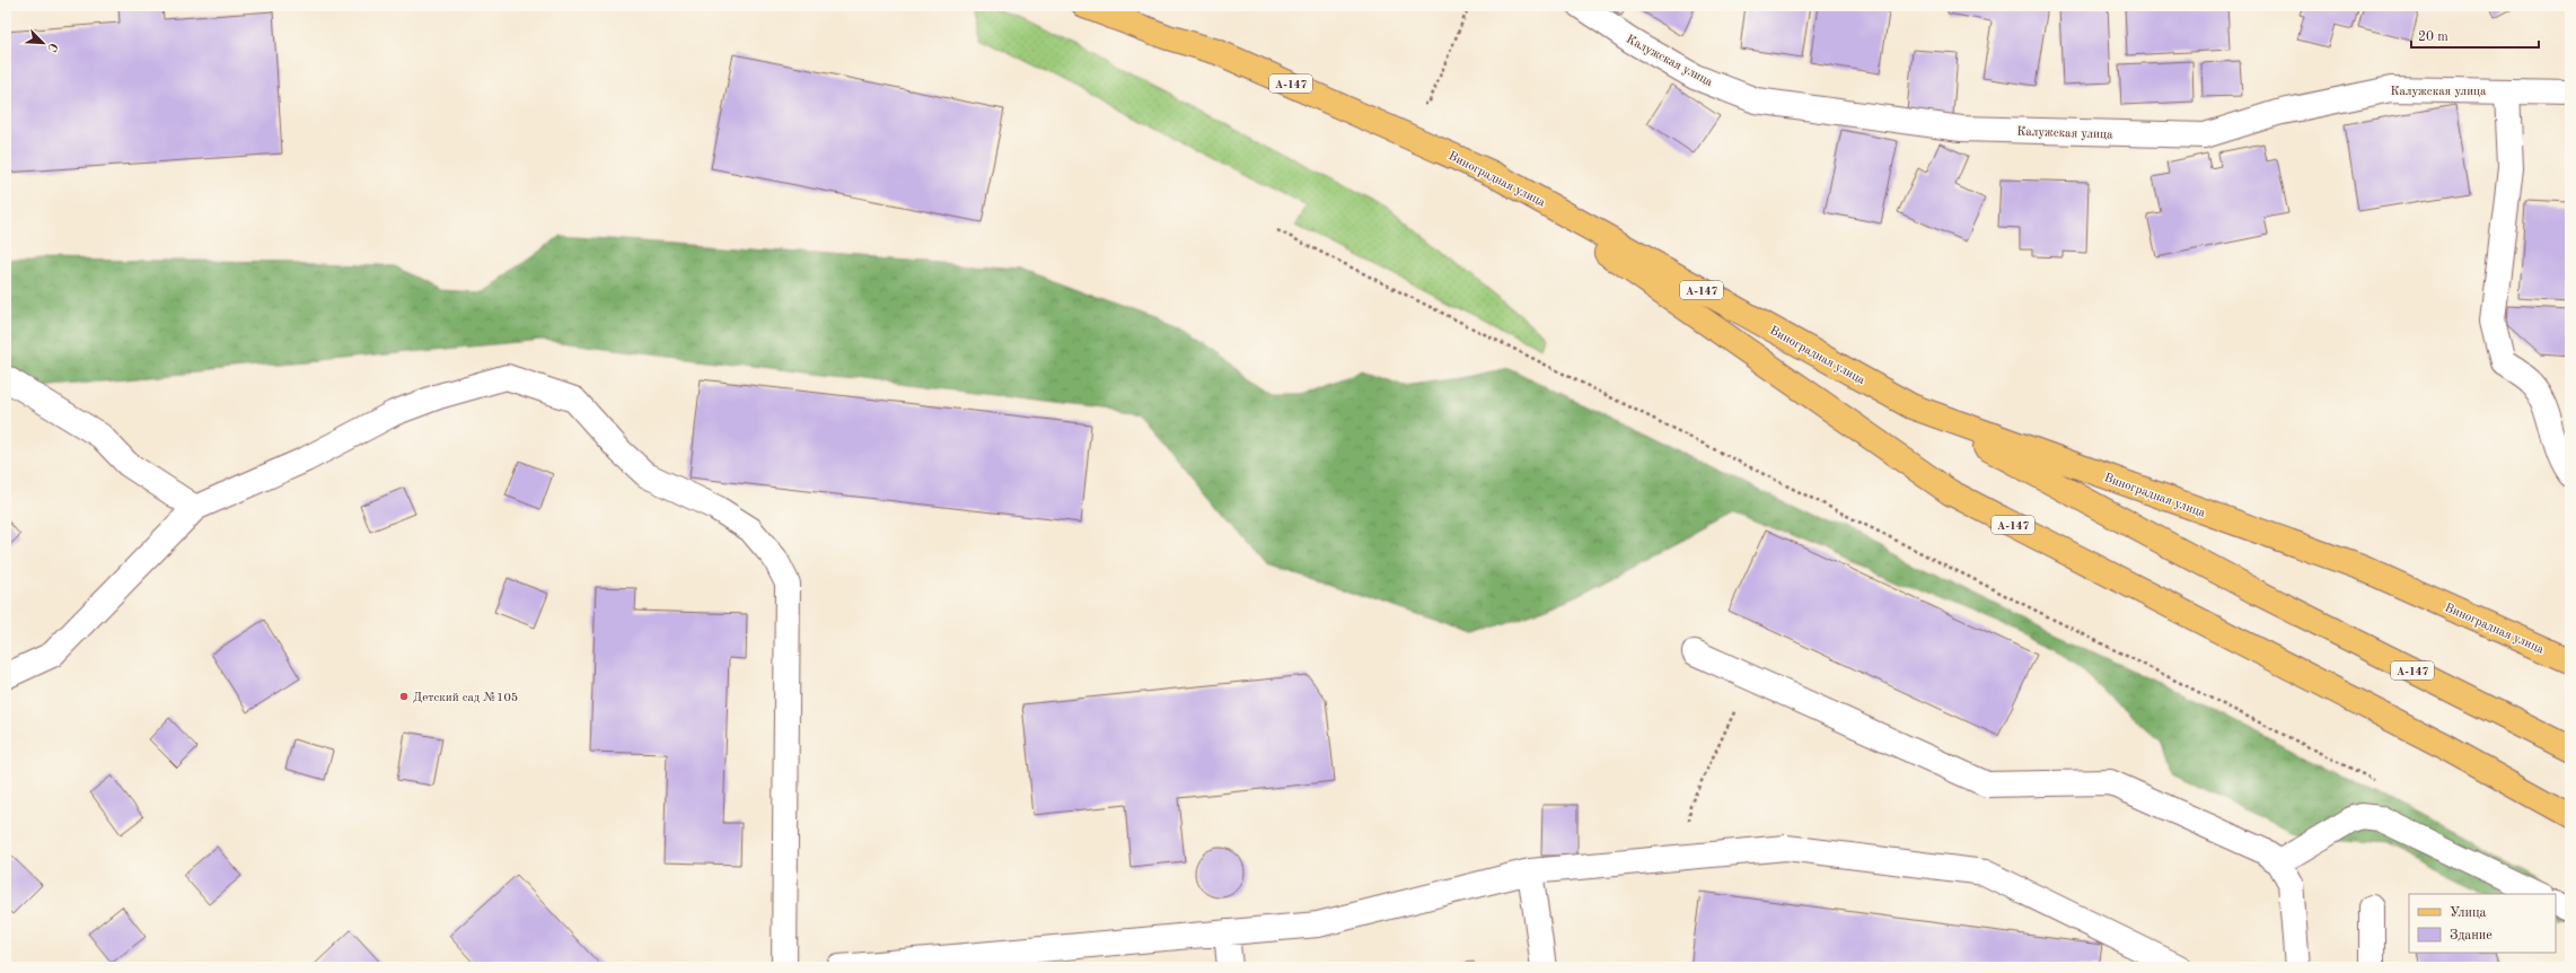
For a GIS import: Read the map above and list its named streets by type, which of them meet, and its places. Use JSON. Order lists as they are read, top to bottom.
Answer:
{
  "streets": {
    "main road": ["А-147", "Виноградная улица"],
    "street": ["Калужская улица"]
  },
  "crossings": [
    ["А-147", "Виноградная улица"]
  ],
  "places": ["Детский сад №105"],
  "legend": ["Улица", "Здание"],
  "scale_bar": "20 m",
  "north": "bottom right"
}
